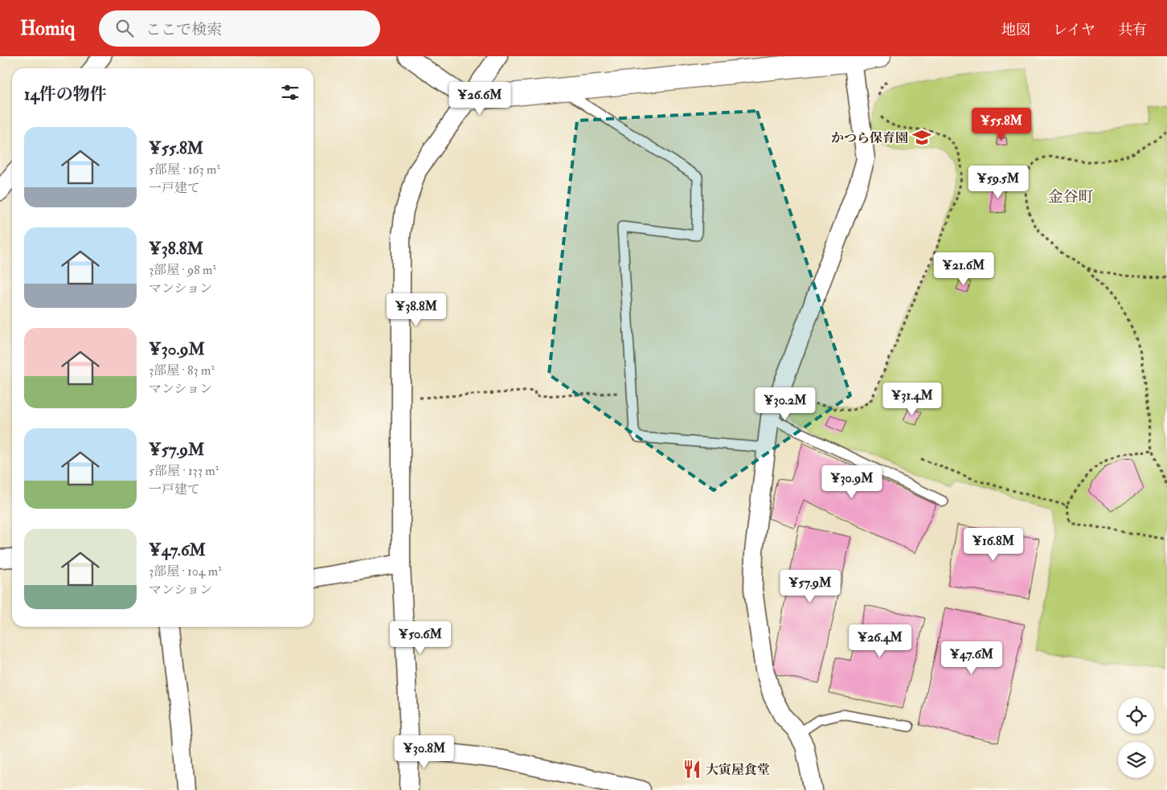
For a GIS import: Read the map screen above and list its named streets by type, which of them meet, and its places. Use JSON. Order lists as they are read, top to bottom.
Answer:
{
  "districts": ["金谷町"],
  "places": {
    "school or university": ["かつら保育園"],
    "restaurant": ["大寅屋食堂"]
  },
  "page": {
    "header": "Homiq",
    "search": "ここで検索",
    "nav": ["地図", "レイヤ", "共有"],
    "heading": "14件の物件",
    "price": [
      "¥26.6M",
      "¥55.8M",
      "¥59.5M",
      "¥21.6M",
      "¥38.8M",
      "¥31.4M",
      "¥30.2M",
      "¥30.9M",
      "¥16.8M",
      "¥57.9M",
      "¥50.6M",
      "¥26.4M",
      "¥47.6M",
      "¥30.8M"
    ],
    "list": [
      {
        "name": "¥55.8M",
        "note": "5部屋 · 163 m² · 一戸建て"
      },
      {
        "name": "¥38.8M",
        "note": "3部屋 · 98 m² · マンション"
      },
      {
        "name": "¥30.9M",
        "note": "3部屋 · 83 m² · マンション"
      },
      {
        "name": "¥57.9M",
        "note": "5部屋 · 133 m² · 一戸建て"
      },
      {
        "name": "¥47.6M",
        "note": "3部屋 · 104 m² · マンション"
      }
    ]
  }
}
